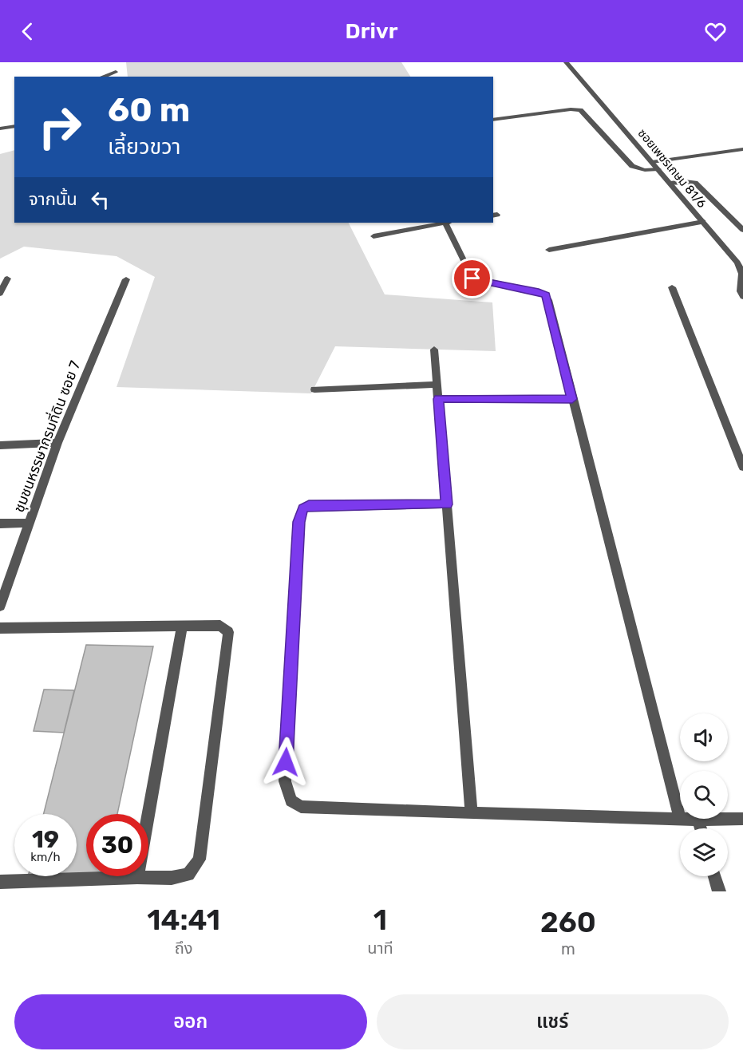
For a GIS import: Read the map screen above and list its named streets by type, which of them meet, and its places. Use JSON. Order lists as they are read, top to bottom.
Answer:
{
  "streets": {
    "street": ["ซอยเพชรเกษม 81/6", "ชุมชนหรรษากรมที่ดิน ซอย 7"]
  },
  "page": {
    "header": "Drivr",
    "turn": ["60 m", "เลี้ยวขวา"],
    "then": "จากนั้น",
    "speed": "19 km/h",
    "limit": "30",
    "eta": [
      "14:41",
      "ถึง",
      "1",
      "นาที",
      "260",
      "m"
    ],
    "buttons": ["ออก", "แชร์"]
  }
}
